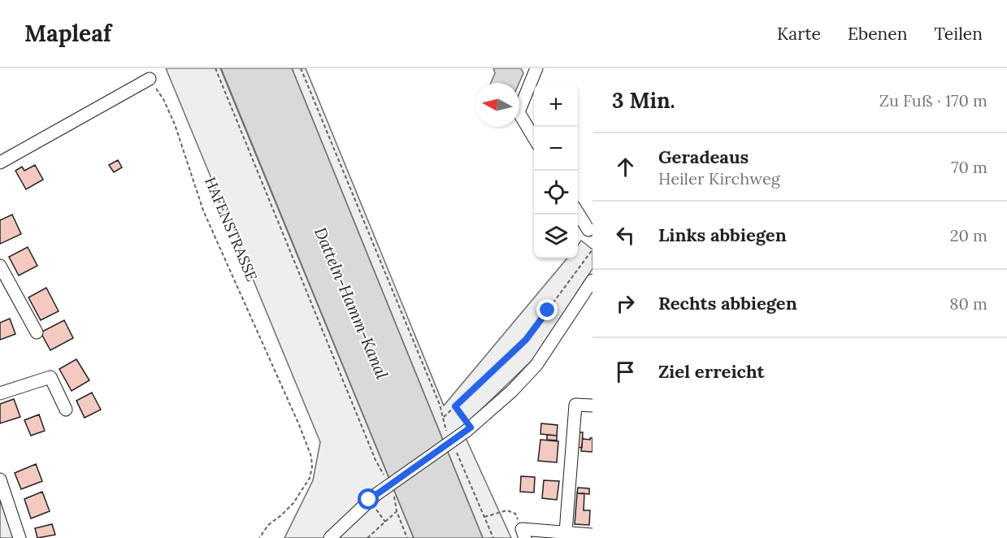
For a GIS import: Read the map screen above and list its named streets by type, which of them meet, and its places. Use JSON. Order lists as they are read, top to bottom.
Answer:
{
  "streets": {
    "path": ["HAFENSTRASSE"]
  },
  "water": ["Datteln-Hamm-Kanal"],
  "north": "left",
  "page": {
    "header": "Mapleaf",
    "nav": ["Karte", "Ebenen", "Teilen"],
    "heading": ["3 Min.", "Zu Fuß · 170 m"],
    "map_buttons": ["+", "−"],
    "list": [
      ["Geradeaus", "Heiler Kirchweg", "70 m"],
      ["Links abbiegen", "20 m"],
      ["Rechts abbiegen", "80 m"],
      "Ziel erreicht"
    ]
  }
}
